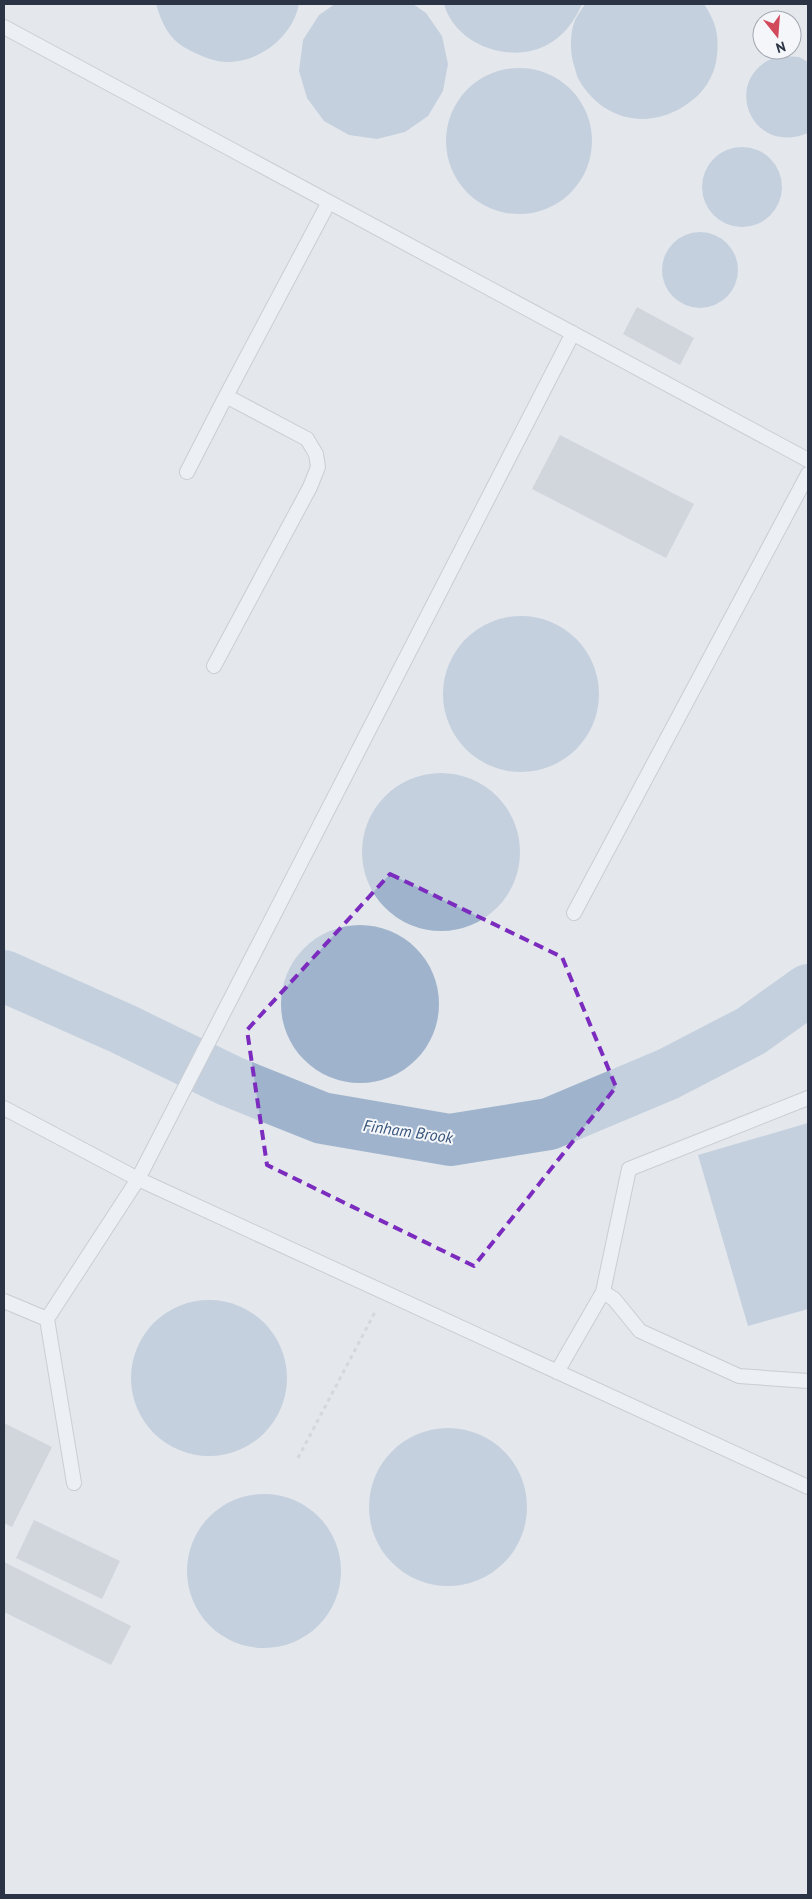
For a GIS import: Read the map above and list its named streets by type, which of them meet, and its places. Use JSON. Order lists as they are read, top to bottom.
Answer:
{
  "water": ["Finham Brook"],
  "north": "bottom"
}
